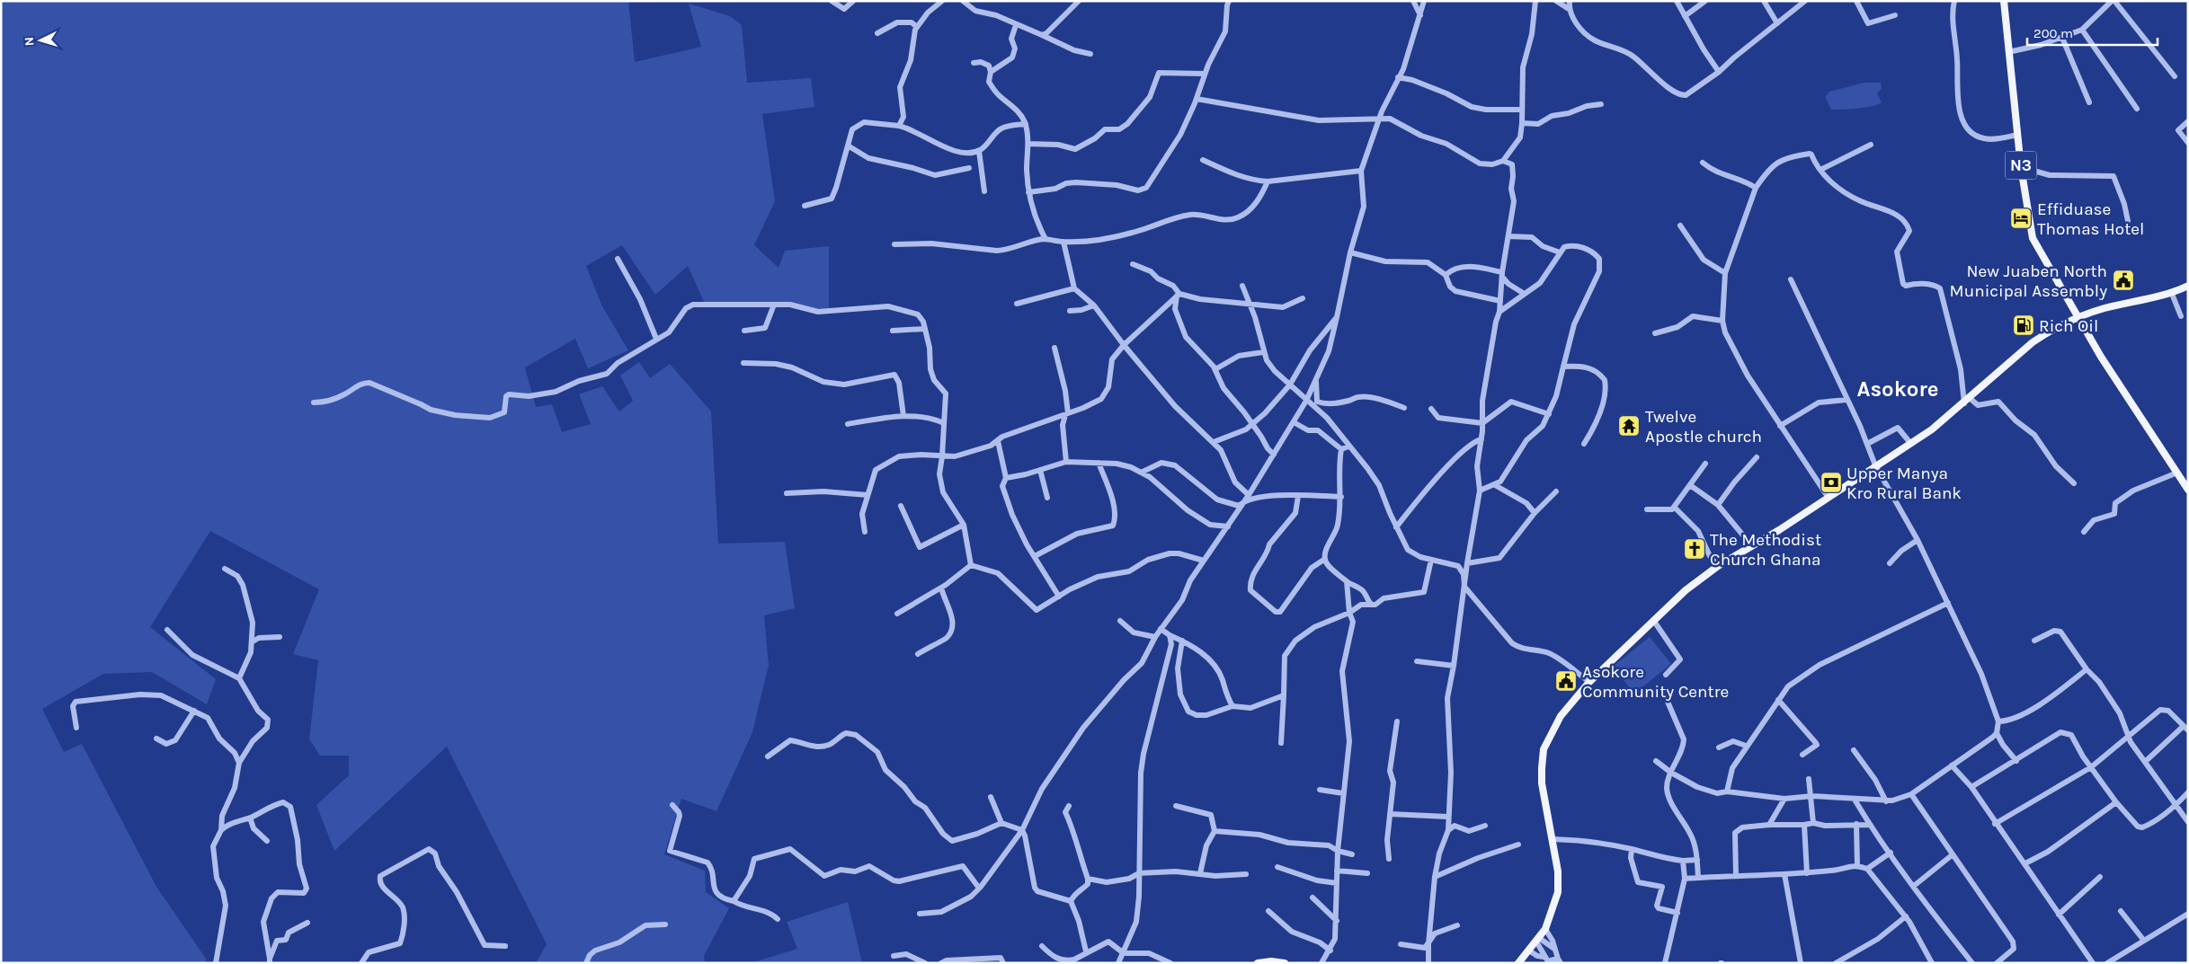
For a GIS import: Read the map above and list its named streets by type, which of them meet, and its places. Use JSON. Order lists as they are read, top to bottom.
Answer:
{
  "streets": {
    "main road": ["N3"]
  },
  "districts": ["Asokore"],
  "places": {
    "hotel": ["Effiduase Thomas Hotel"],
    "public building": ["New Juaben North Municipal Assembly", "Asokore Community Centre"],
    "fuel station": ["Rich Oil"],
    "temple": ["Twelve Apostle church"],
    "bank": ["Upper Manya Kro Rural Bank"],
    "church": ["The Methodist Church Ghana"]
  },
  "scale_bar": "200 m",
  "north": "left"
}
